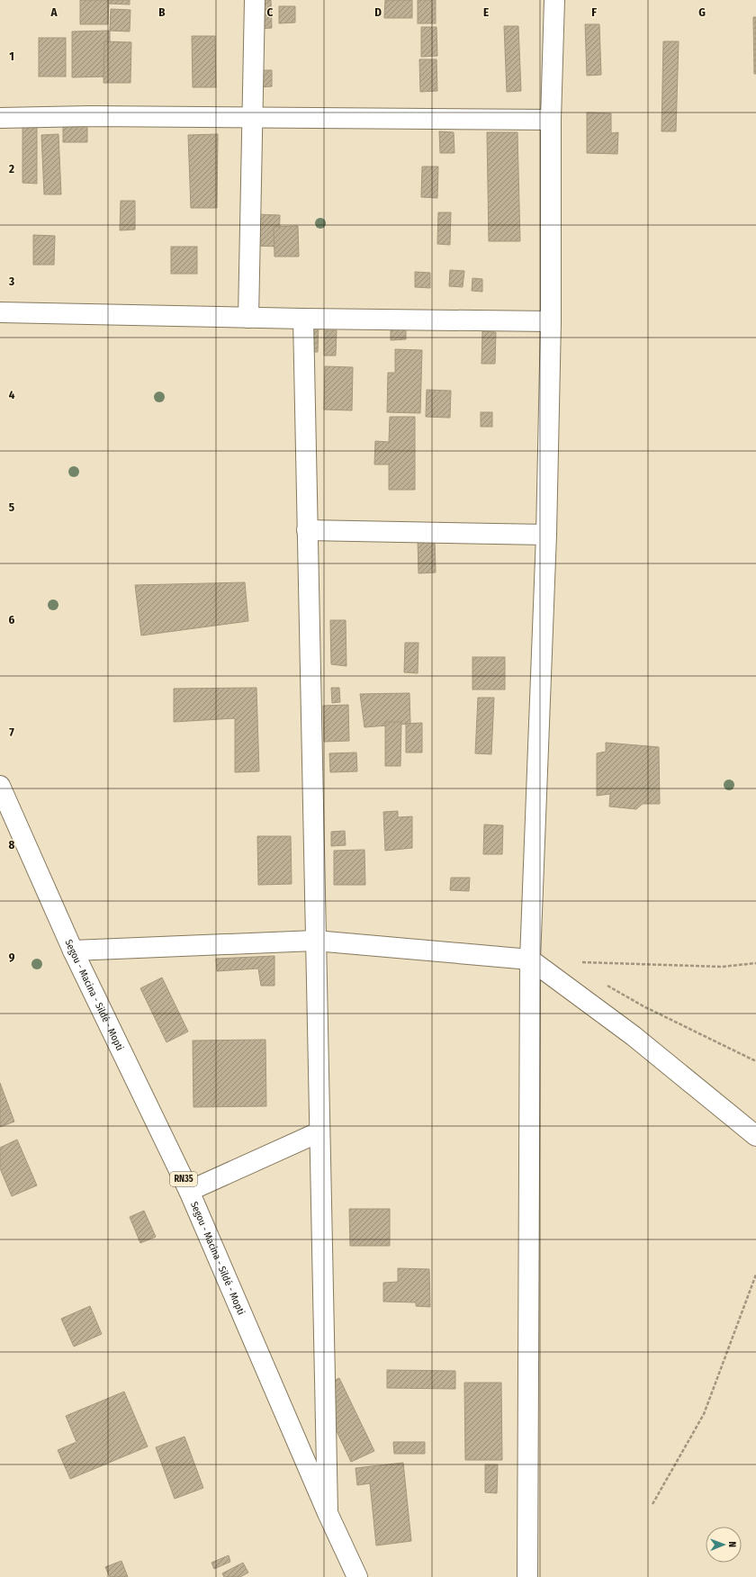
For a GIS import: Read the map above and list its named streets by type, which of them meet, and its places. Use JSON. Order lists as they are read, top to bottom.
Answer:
{
  "streets": {
    "street": ["Segou - Macina - Sildé - Mopti", "RN35"]
  },
  "north": "right",
  "grid": {
    "columns": [
      "A",
      "B",
      "C",
      "D",
      "E",
      "F",
      "G"
    ],
    "rows": [
      "1",
      "2",
      "3",
      "4",
      "5",
      "6",
      "7",
      "8",
      "9"
    ]
  }
}
